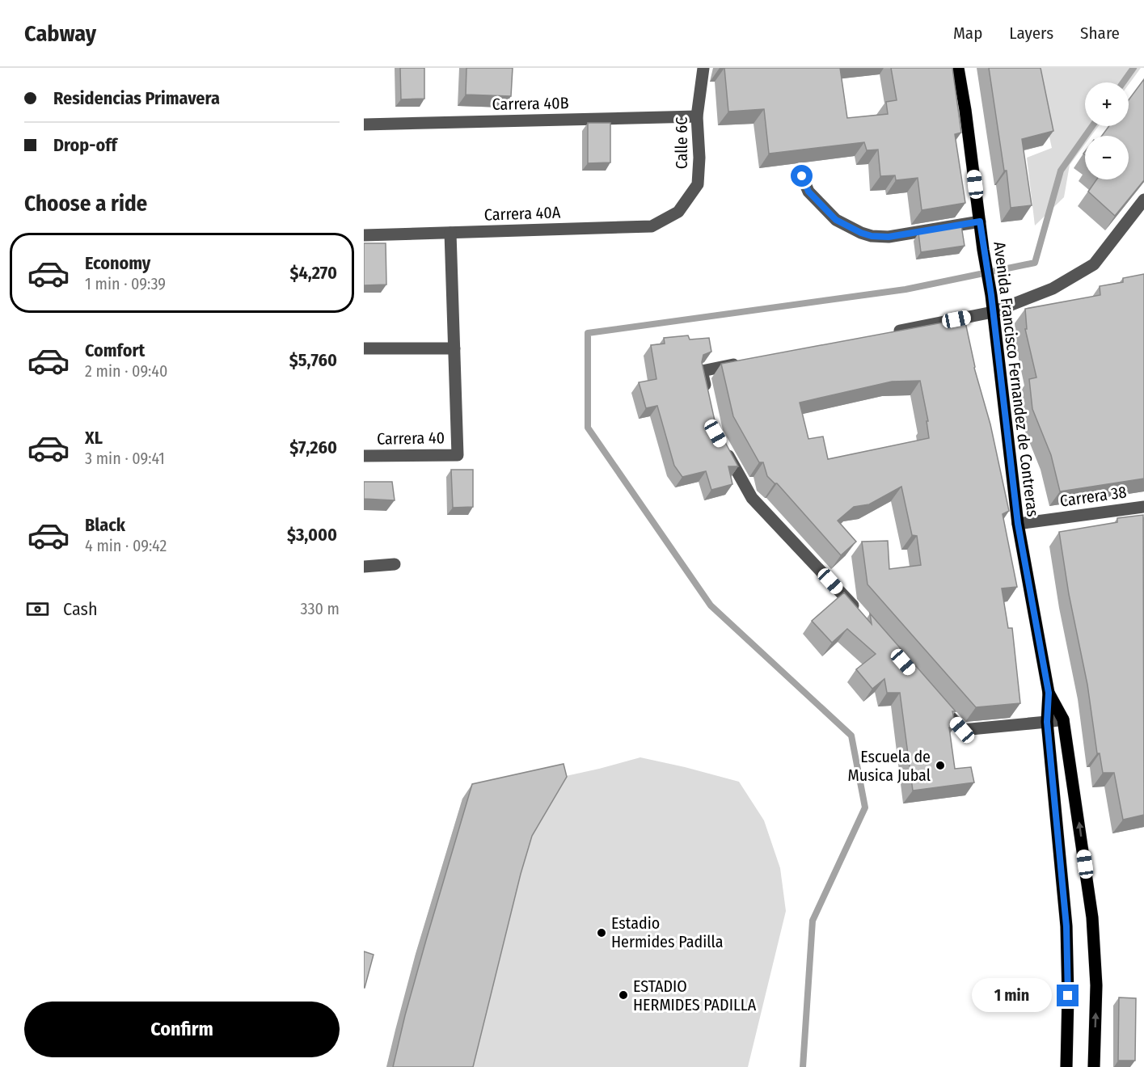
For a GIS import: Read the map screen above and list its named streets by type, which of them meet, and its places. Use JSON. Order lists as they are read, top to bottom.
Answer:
{
  "streets": {
    "main road": ["Avenida Francisco Fernandez de Contreras"],
    "street": [
      "Carrera 40B",
      "Calle 6C",
      "Carrera 40A",
      "Carrera 40",
      "Carrera 38"
    ]
  },
  "crossings": [
    ["Carrera 40B", "Calle 6C"],
    ["Calle 6C", "Carrera 40A"],
    ["Avenida Francisco Fernandez de Contreras", "Carrera 38"]
  ],
  "places": ["Escuela de Musica Jubal", "Estadio Hermides Padilla", "ESTADIO HERMIDES PADILLA"],
  "page": {
    "header": "Cabway",
    "nav": ["Map", "Layers", "Share"],
    "banner": ["Residencias Primavera", "Drop-off"],
    "map_buttons": ["+", "−"],
    "heading": "Choose a ride",
    "list": [
      {
        "name": "Economy",
        "note": "1 min · 09:39",
        "value": "$4,270"
      },
      {
        "name": "Comfort",
        "note": "2 min · 09:40",
        "value": "$5,760"
      },
      {
        "name": "XL",
        "note": "3 min · 09:41",
        "value": "$7,260"
      },
      {
        "name": "Black",
        "note": "4 min · 09:42",
        "value": "$3,000"
      }
    ],
    "pay": ["Cash", "330 m"],
    "bubble": "1 min",
    "buttons": "Confirm"
  }
}
